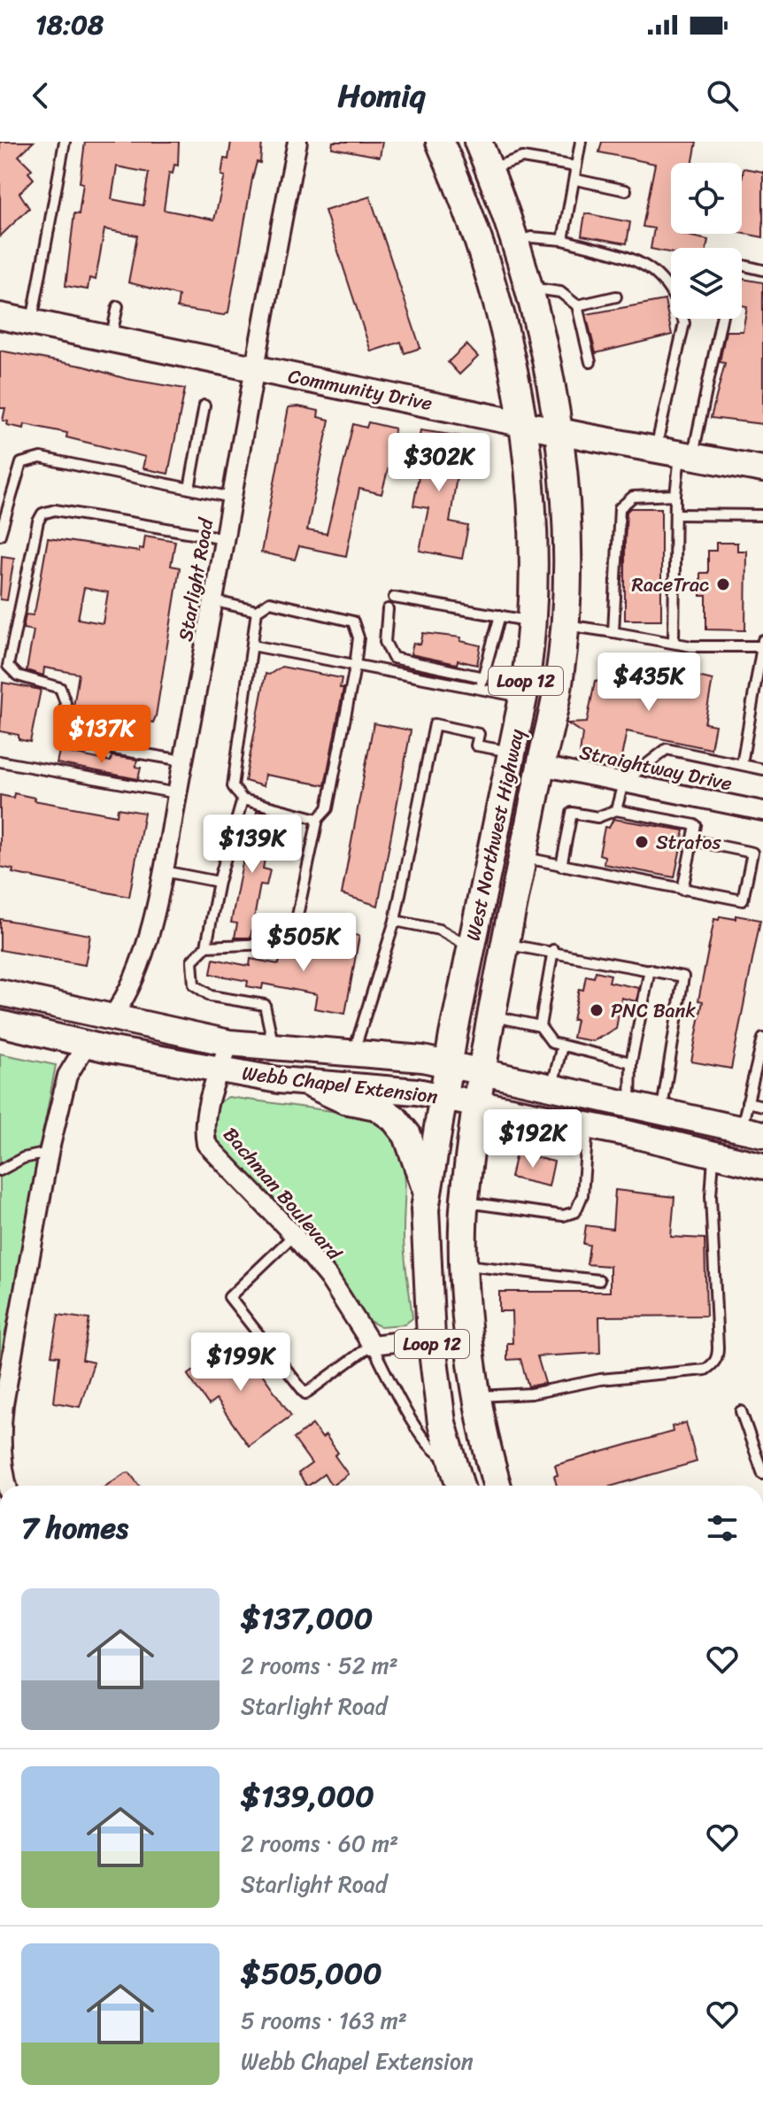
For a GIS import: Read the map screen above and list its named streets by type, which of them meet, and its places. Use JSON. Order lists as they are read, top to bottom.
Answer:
{
  "streets": {
    "main road": [
      "Community Drive",
      "Loop 12",
      "West Northwest Highway",
      "Webb Chapel Extension"
    ],
    "street": ["Starlight Road", "Straightway Drive", "Bachman Boulevard"]
  },
  "crossings": [
    ["Community Drive", "Starlight Road"],
    ["Community Drive", "West Northwest Highway"],
    ["Starlight Road", "Webb Chapel Extension"],
    ["Straightway Drive", "West Northwest Highway"],
    ["West Northwest Highway", "Webb Chapel Extension"],
    ["Webb Chapel Extension", "Bachman Boulevard"]
  ],
  "places": ["RaceTrac", "Stratos", "PNC Bank"],
  "page": {
    "status": "18:08",
    "header": "Homiq",
    "price": [
      "$302K",
      "$435K",
      "$137K",
      "$139K",
      "$505K",
      "$192K",
      "$199K"
    ],
    "heading": "7 homes",
    "list": [
      {
        "name": "$137,000",
        "note": "2 rooms · 52 m² · Starlight Road"
      },
      {
        "name": "$139,000",
        "note": "2 rooms · 60 m² · Starlight Road"
      },
      {
        "name": "$505,000",
        "note": "5 rooms · 163 m² · Webb Chapel Extension"
      }
    ]
  }
}
